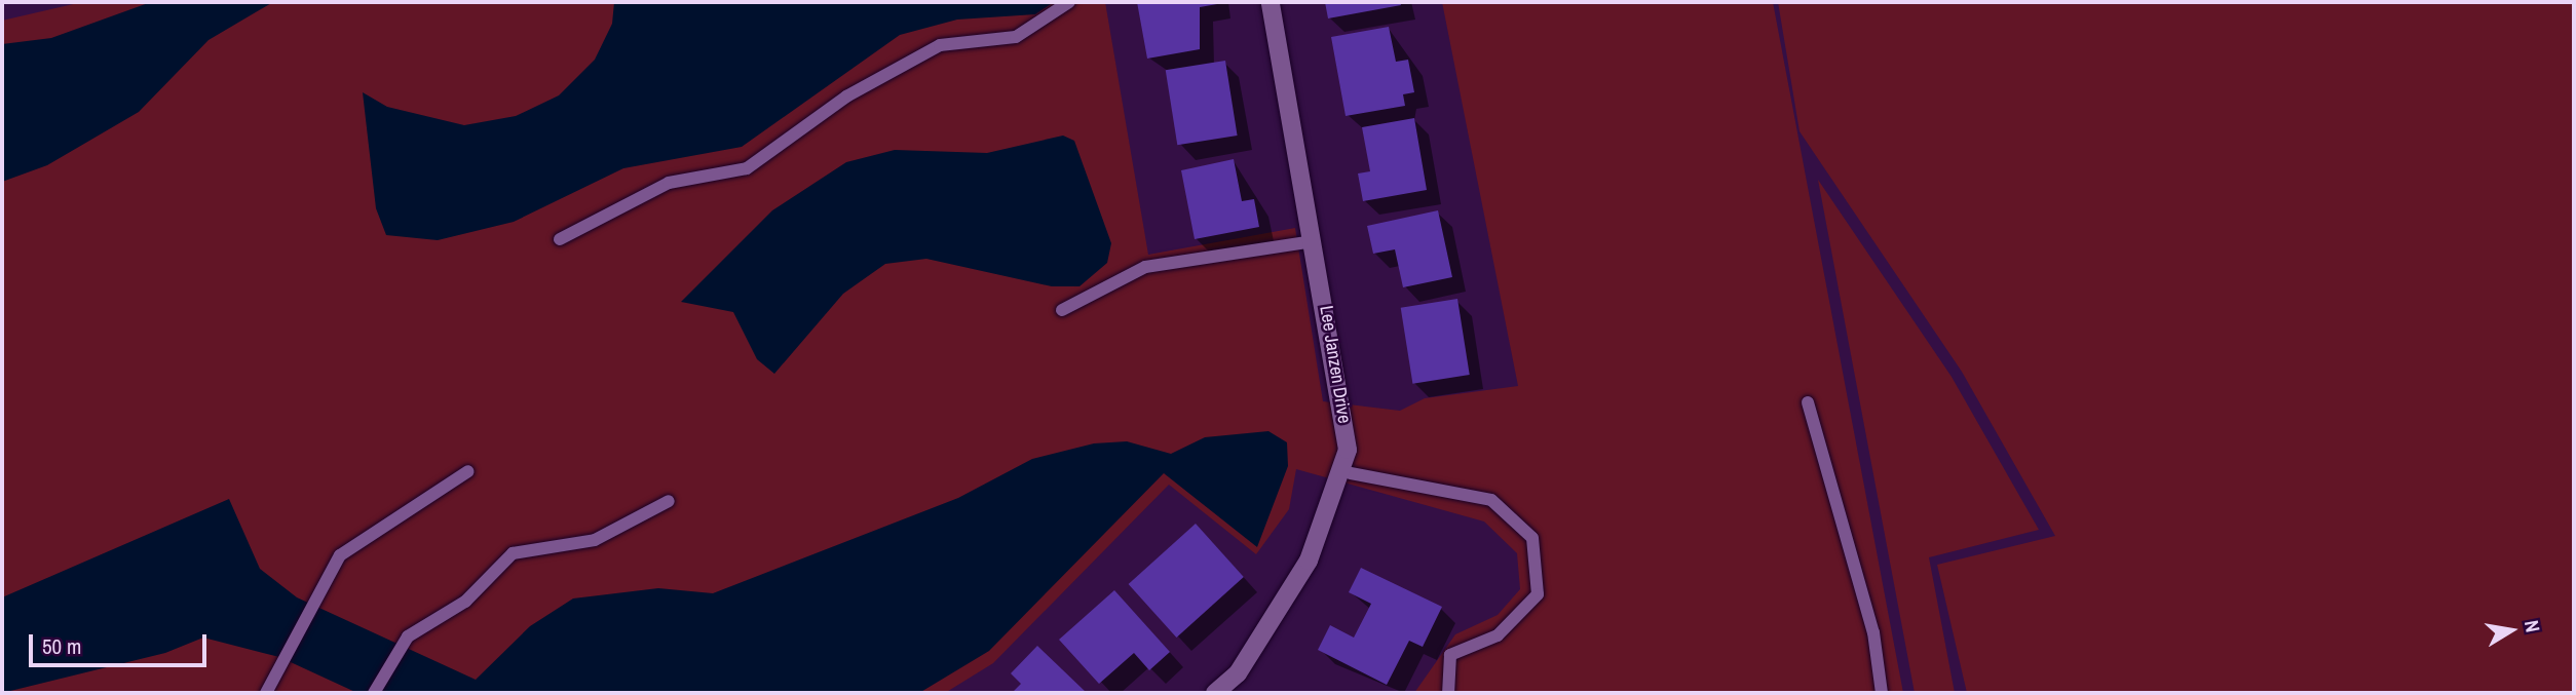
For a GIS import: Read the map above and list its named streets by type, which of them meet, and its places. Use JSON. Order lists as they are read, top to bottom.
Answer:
{
  "streets": {
    "street": ["Lee Janzen Drive"]
  },
  "scale_bar": "50 m",
  "north": "right"
}
